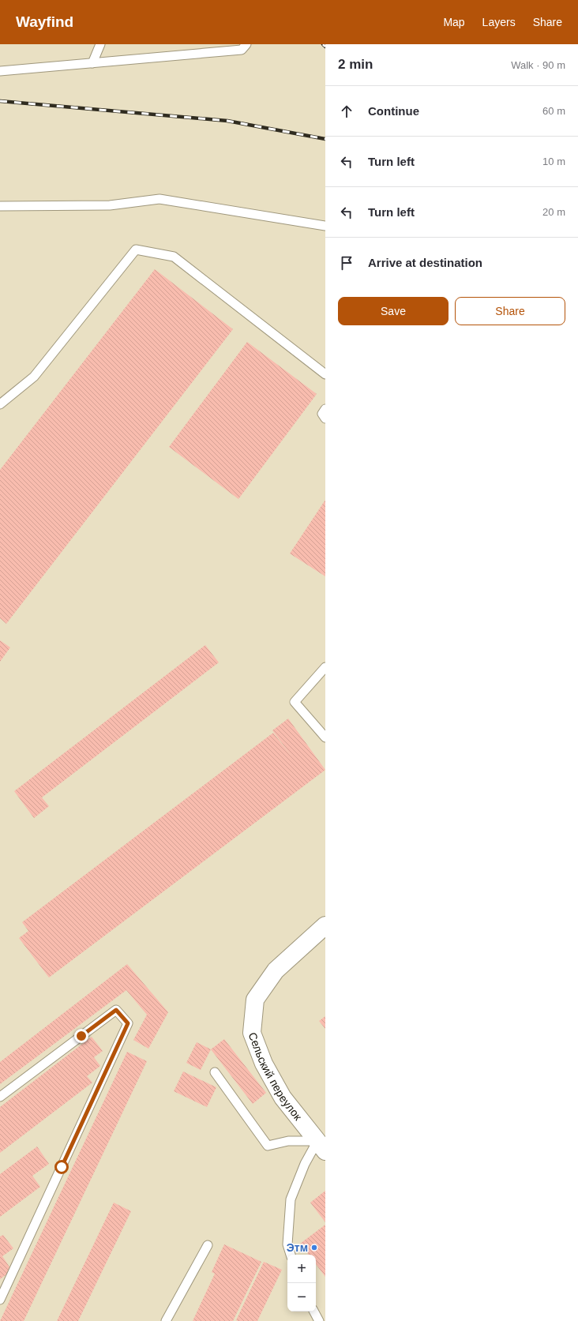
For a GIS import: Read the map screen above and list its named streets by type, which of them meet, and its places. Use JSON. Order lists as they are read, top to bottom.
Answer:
{
  "streets": {
    "street": ["Сельский переулок"]
  },
  "places": ["Этм"],
  "page": {
    "header": "Wayfind",
    "nav": ["Map", "Layers", "Share"],
    "heading": ["2 min", "Walk · 90 m"],
    "list": [
      ["Continue", "60 m"],
      ["Turn left", "10 m"],
      ["Turn left", "20 m"],
      "Arrive at destination"
    ],
    "buttons": ["Save", "Share"],
    "map_buttons": ["+", "−"]
  }
}
